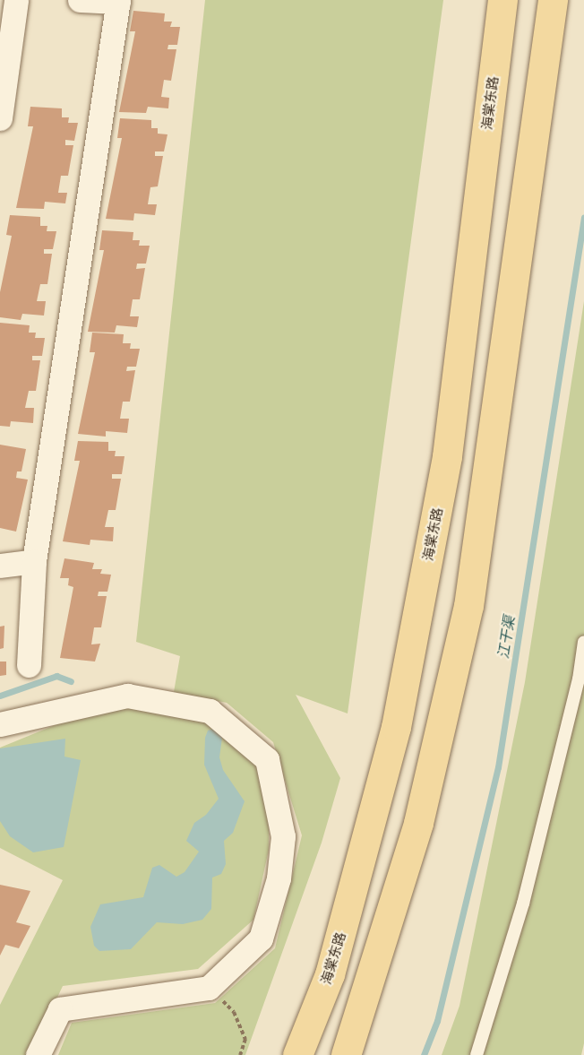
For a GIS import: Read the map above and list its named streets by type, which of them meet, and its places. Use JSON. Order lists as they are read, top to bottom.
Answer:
{
  "streets": {
    "main road": ["海棠东路"]
  },
  "water": ["江干渠"]
}
